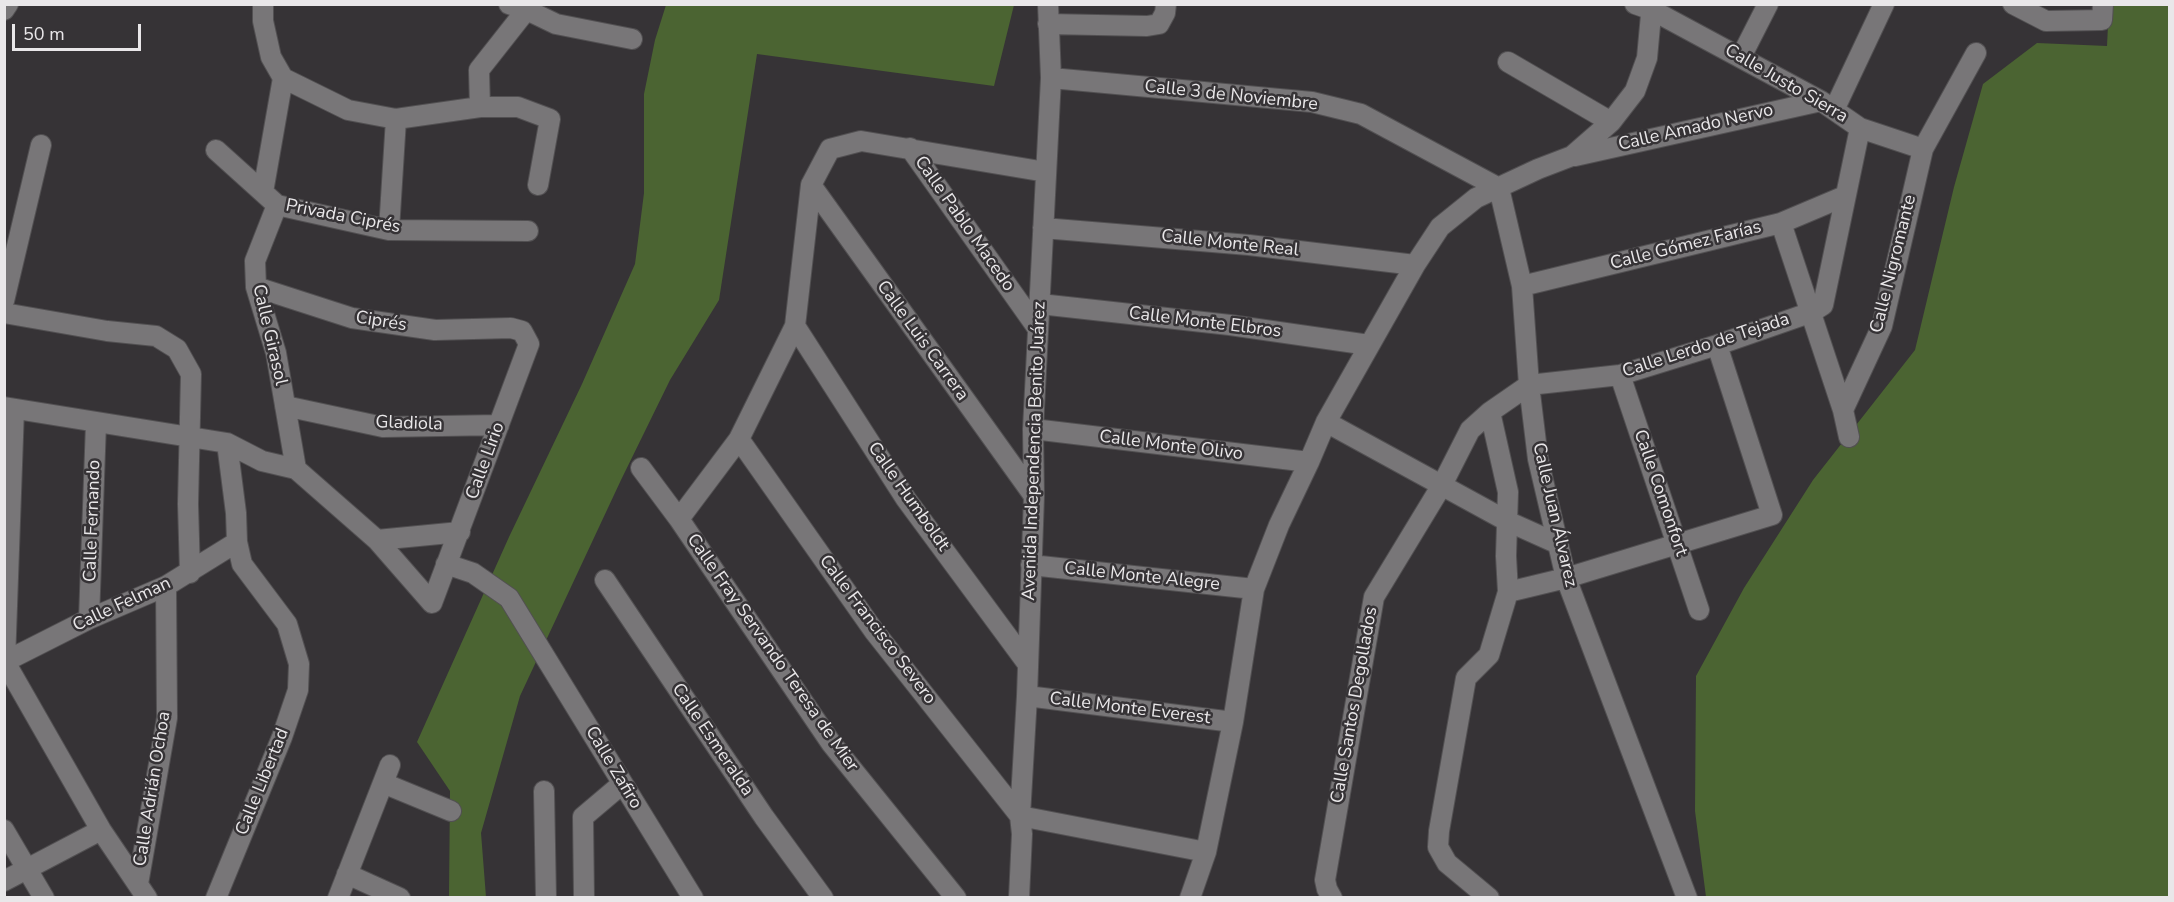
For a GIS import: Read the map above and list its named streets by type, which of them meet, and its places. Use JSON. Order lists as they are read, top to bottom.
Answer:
{
  "streets": {
    "street": [
      "Calle Justo Sierra",
      "Calle 3 de Noviembre",
      "Calle Amado Nervo",
      "Privada Ciprés",
      "Calle Pablo Macedo",
      "Calle Monte Real",
      "Calle Gómez Farías",
      "Calle Nigromante",
      "Ciprés",
      "Calle Monte Elbros",
      "Calle Girasol",
      "Calle Luis Carrera",
      "Calle Lerdo de Tejada",
      "Gladiola",
      "Calle Monte Olivo",
      "Avenida Independencia Benito Juárez",
      "Calle Lirio",
      "Calle Comonfort",
      "Calle Humboldt",
      "Calle Juan Álvarez",
      "Calle Fernando",
      "Calle Monte Alegre",
      "Calle Felman",
      "Calle Francisco Severo",
      "Calle Fray Servando Teresa de Mier",
      "Calle Santos Degollados",
      "Calle Monte Everest",
      "Calle Esmeralda",
      "Calle Zafiro",
      "Calle Libertad",
      "Calle Adrián Ochoa"
    ]
  },
  "crossings": [
    ["Calle Justo Sierra", "Calle Amado Nervo"],
    ["Calle Justo Sierra", "Calle Nigromante"],
    ["Calle 3 de Noviembre", "Avenida Independencia Benito Juárez"],
    ["Calle 3 de Noviembre", "Calle Juan Álvarez"],
    ["Privada Ciprés", "Calle Girasol"],
    ["Calle Pablo Macedo", "Avenida Independencia Benito Juárez"],
    ["Calle Pablo Macedo", "Calle Fray Servando Teresa de Mier"],
    ["Calle Monte Real", "Avenida Independencia Benito Juárez"],
    ["Calle Gómez Farías", "Calle Juan Álvarez"],
    ["Ciprés", "Calle Girasol"],
    ["Ciprés", "Calle Lirio"],
    ["Calle Monte Elbros", "Avenida Independencia Benito Juárez"],
    ["Calle Girasol", "Gladiola"],
    ["Calle Luis Carrera", "Avenida Independencia Benito Juárez"],
    ["Calle Luis Carrera", "Calle Fray Servando Teresa de Mier"],
    ["Calle Lerdo de Tejada", "Calle Comonfort"],
    ["Calle Lerdo de Tejada", "Calle Juan Álvarez"],
    ["Calle Lerdo de Tejada", "Calle Santos Degollados"],
    ["Gladiola", "Calle Lirio"],
    ["Calle Monte Olivo", "Avenida Independencia Benito Juárez"],
    ["Avenida Independencia Benito Juárez", "Calle Humboldt"],
    ["Avenida Independencia Benito Juárez", "Calle Monte Alegre"],
    ["Avenida Independencia Benito Juárez", "Calle Francisco Severo"],
    ["Avenida Independencia Benito Juárez", "Calle Fray Servando Teresa de Mier"],
    ["Avenida Independencia Benito Juárez", "Calle Monte Everest"],
    ["Calle Lirio", "Calle Zafiro"],
    ["Calle Humboldt", "Calle Fray Servando Teresa de Mier"],
    ["Calle Juan Álvarez", "Calle Santos Degollados"],
    ["Calle Fernando", "Calle Felman"],
    ["Calle Felman", "Calle Libertad"],
    ["Calle Felman", "Calle Adrián Ochoa"],
    ["Calle Francisco Severo", "Calle Fray Servando Teresa de Mier"]
  ],
  "scale_bar": "50 m"
}
